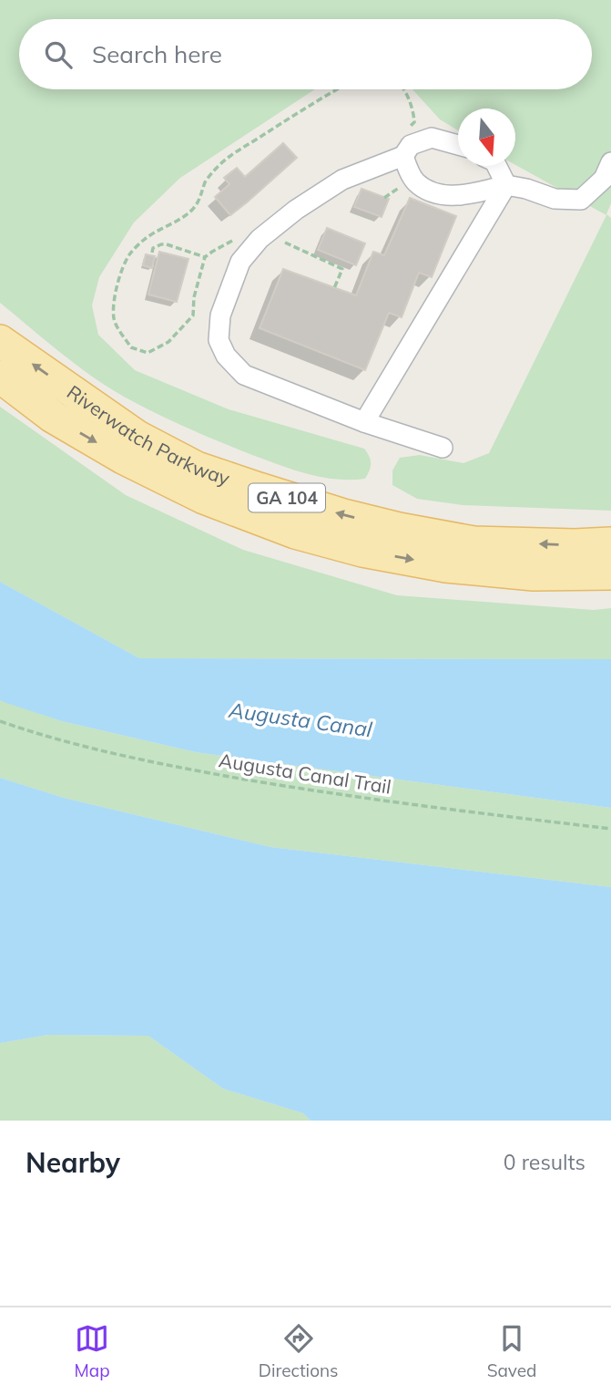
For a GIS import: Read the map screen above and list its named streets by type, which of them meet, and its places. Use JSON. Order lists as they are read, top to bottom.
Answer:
{
  "streets": {
    "main road": ["Riverwatch Parkway", "GA 104"],
    "path": ["Augusta Canal Trail"]
  },
  "water": ["Augusta Canal"],
  "north": "bottom",
  "page": {
    "search": "Search here",
    "heading": ["Nearby", "0 results"],
    "nav": ["Map", "Directions", "Saved"]
  }
}
